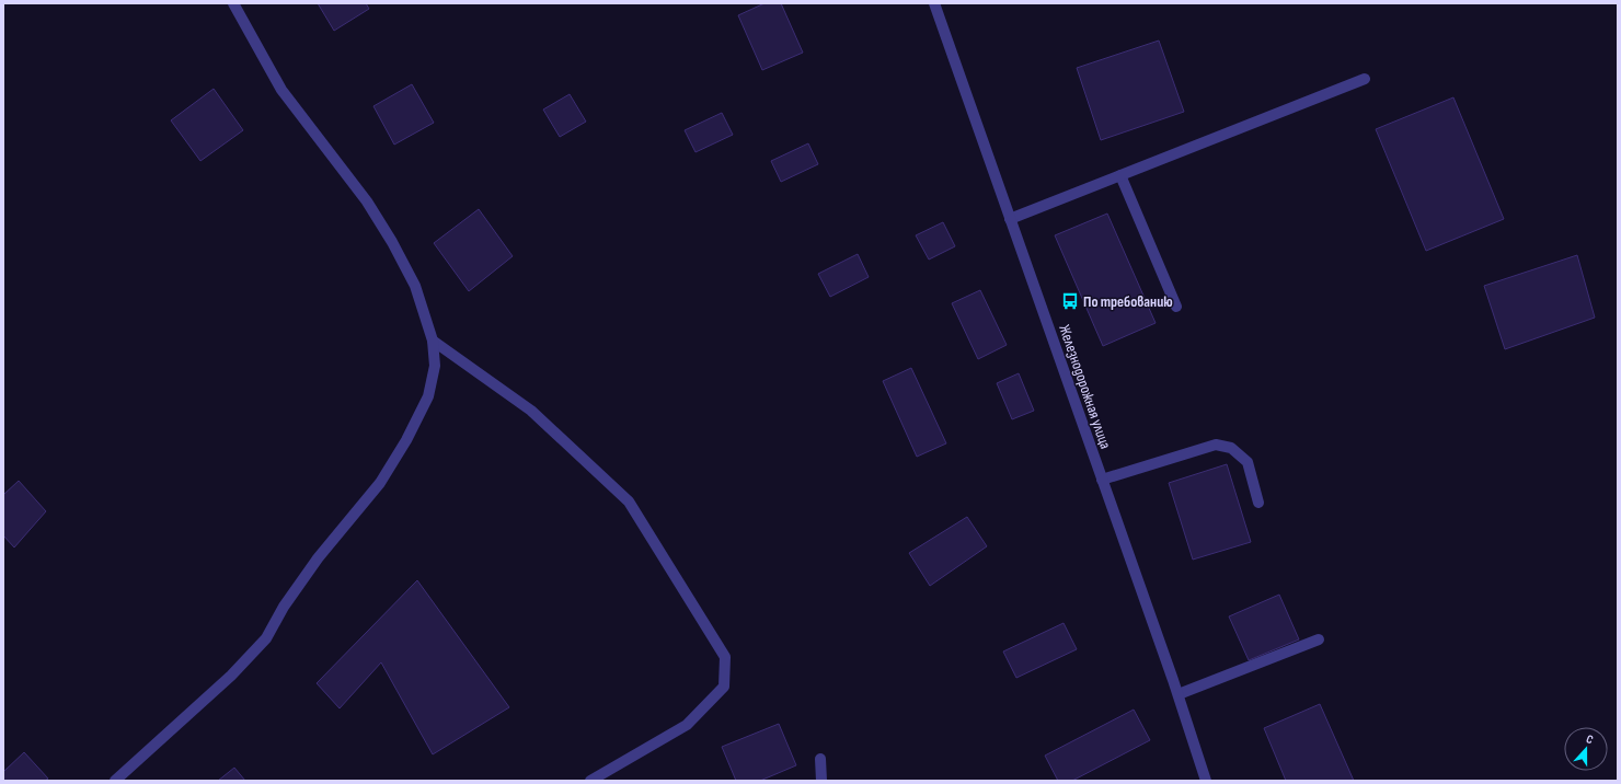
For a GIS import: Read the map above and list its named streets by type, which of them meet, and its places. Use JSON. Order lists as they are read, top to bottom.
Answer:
{
  "streets": {
    "street": ["Железнодорожная улица"]
  },
  "places": {
    "bus stop": ["По требованию"]
  },
  "north": "top"
}
